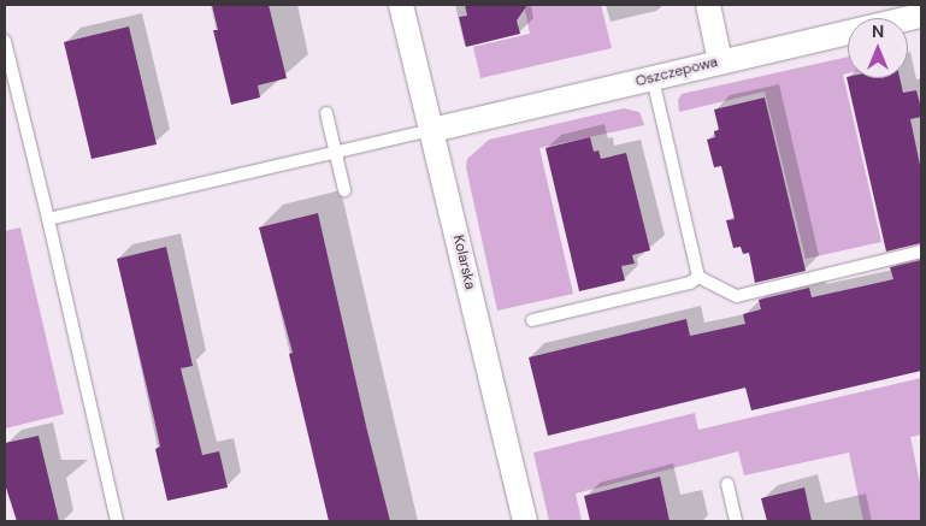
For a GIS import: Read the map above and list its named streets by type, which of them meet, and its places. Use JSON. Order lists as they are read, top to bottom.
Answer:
{
  "streets": {
    "street": ["Oszczepowa", "Kolarska"]
  },
  "crossings": [
    ["Oszczepowa", "Kolarska"]
  ],
  "north": "top"
}
